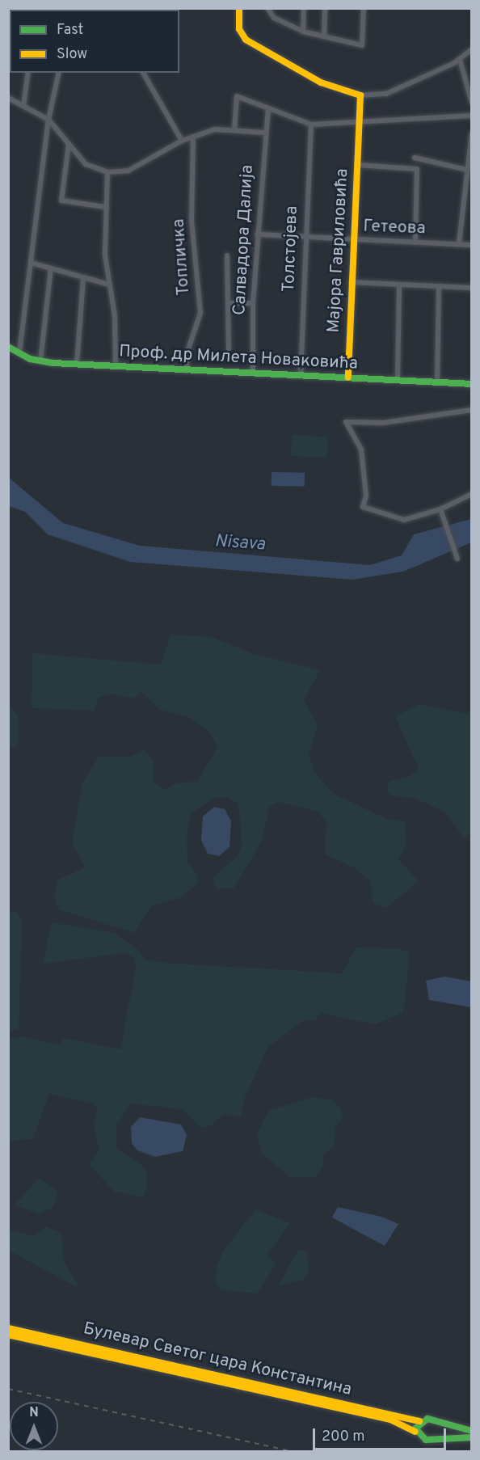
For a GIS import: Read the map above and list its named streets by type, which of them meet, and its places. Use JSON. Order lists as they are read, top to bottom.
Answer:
{
  "streets": {
    "main road": ["Мајора Гавриловића", "Проф. др Милета Новаковића", "Булевар Светог цара Константина"],
    "street": [
      "Гетеова",
      "Салвадора Далија",
      "Толстојева",
      "Топличка"
    ]
  },
  "crossings": [
    ["Гетеова", "Салвадора Далија"],
    ["Гетеова", "Толстојева"],
    ["Гетеова", "Мајора Гавриловића"],
    ["Салвадора Далија", "Проф. др Милета Новаковића"],
    ["Толстојева", "Проф. др Милета Новаковића"],
    ["Мајора Гавриловића", "Проф. др Милета Новаковића"],
    ["Топличка", "Проф. др Милета Новаковића"]
  ],
  "water": ["Nisava"],
  "legend": ["Fast", "Slow"],
  "scale_bar": "200 m",
  "north": "top"
}
